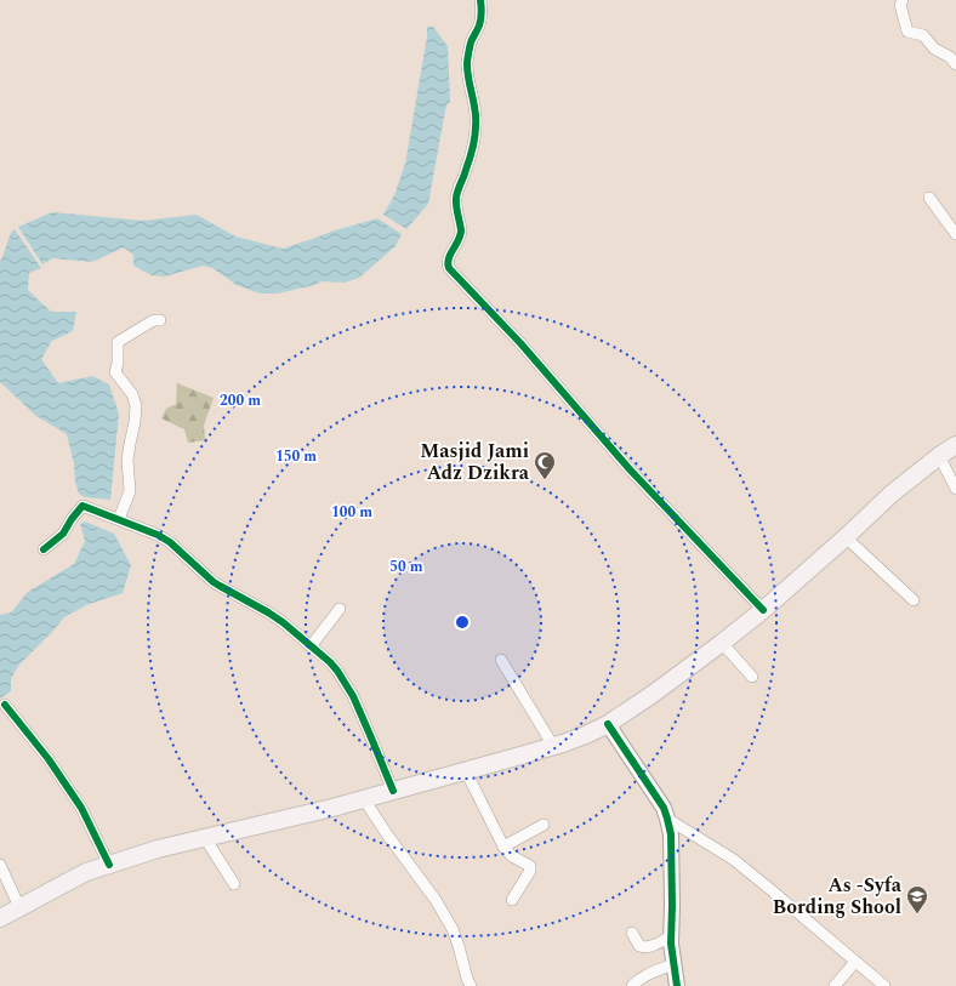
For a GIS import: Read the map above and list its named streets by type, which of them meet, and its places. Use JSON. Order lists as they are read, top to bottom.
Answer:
{
  "places": {
    "mosque": ["Masjid Jami Adz Dzikra"],
    "school or university": ["As -Syfa Bording Shool"]
  },
  "rings": [
    "200 m",
    "150 m",
    "100 m",
    "50 m"
  ]
}
